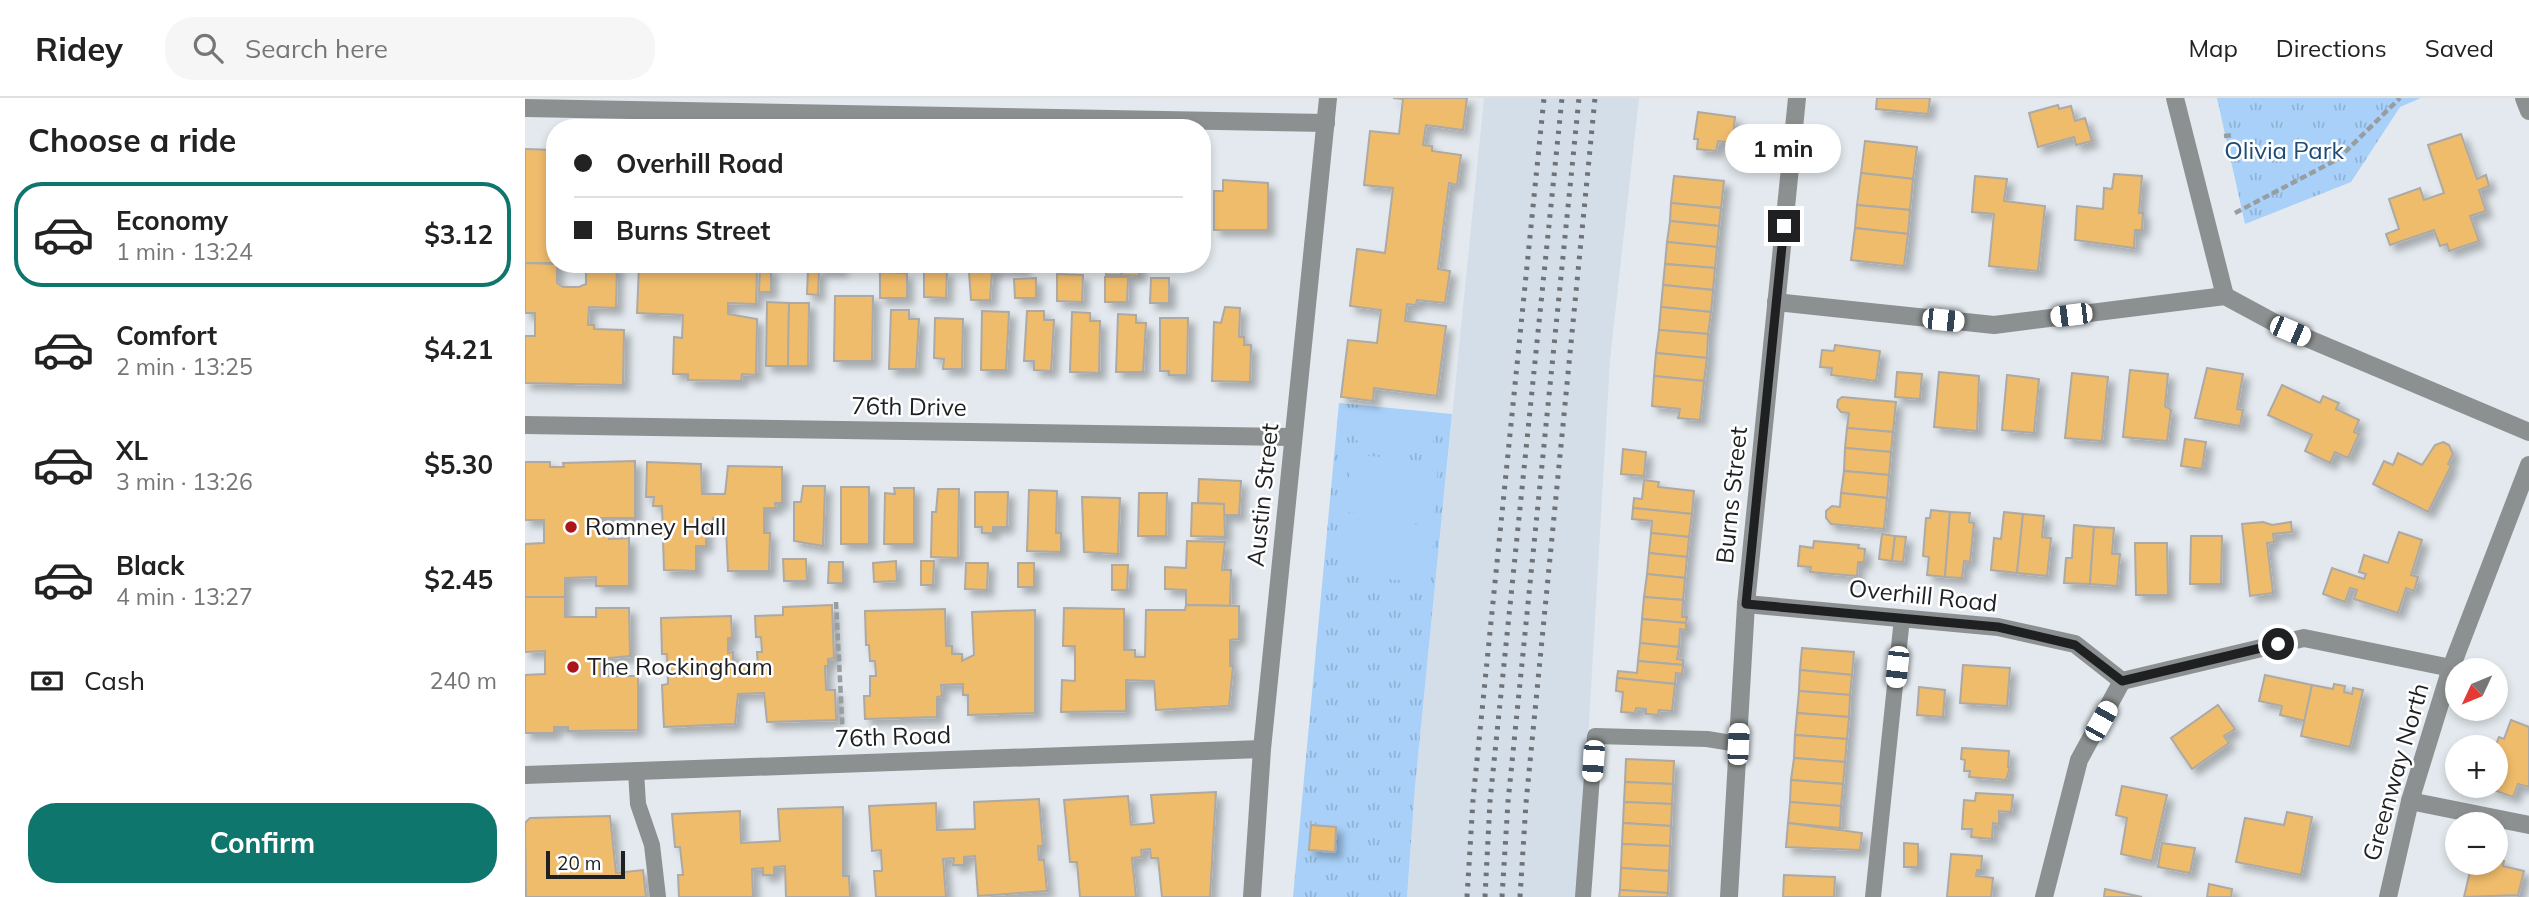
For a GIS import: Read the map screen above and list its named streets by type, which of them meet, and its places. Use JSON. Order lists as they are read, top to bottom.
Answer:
{
  "streets": {
    "street": [
      "76th Drive",
      "Austin Street",
      "Burns Street",
      "Overhill Road",
      "76th Road",
      "Greenway North"
    ]
  },
  "crossings": [
    ["76th Drive", "Austin Street"],
    ["Austin Street", "76th Road"],
    ["Burns Street", "Overhill Road"]
  ],
  "parks": ["Olivia Park"],
  "places": ["Romney Hall", "The Rockingham"],
  "scale_bar": "20 m",
  "north": "bottom left",
  "page": {
    "header": "Ridey",
    "search": "Search here",
    "nav": ["Map", "Directions", "Saved"],
    "heading": "Choose a ride",
    "banner": ["Overhill Road", "Burns Street"],
    "bubble": "1 min",
    "list": [
      {
        "name": "Economy",
        "note": "1 min · 13:24",
        "value": "$3.12"
      },
      {
        "name": "Comfort",
        "note": "2 min · 13:25",
        "value": "$4.21"
      },
      {
        "name": "XL",
        "note": "3 min · 13:26",
        "value": "$5.30"
      },
      {
        "name": "Black",
        "note": "4 min · 13:27",
        "value": "$2.45"
      }
    ],
    "pay": ["Cash", "240 m"],
    "map_buttons": ["+", "−"],
    "buttons": "Confirm",
    "scale": "20 m"
  }
}
